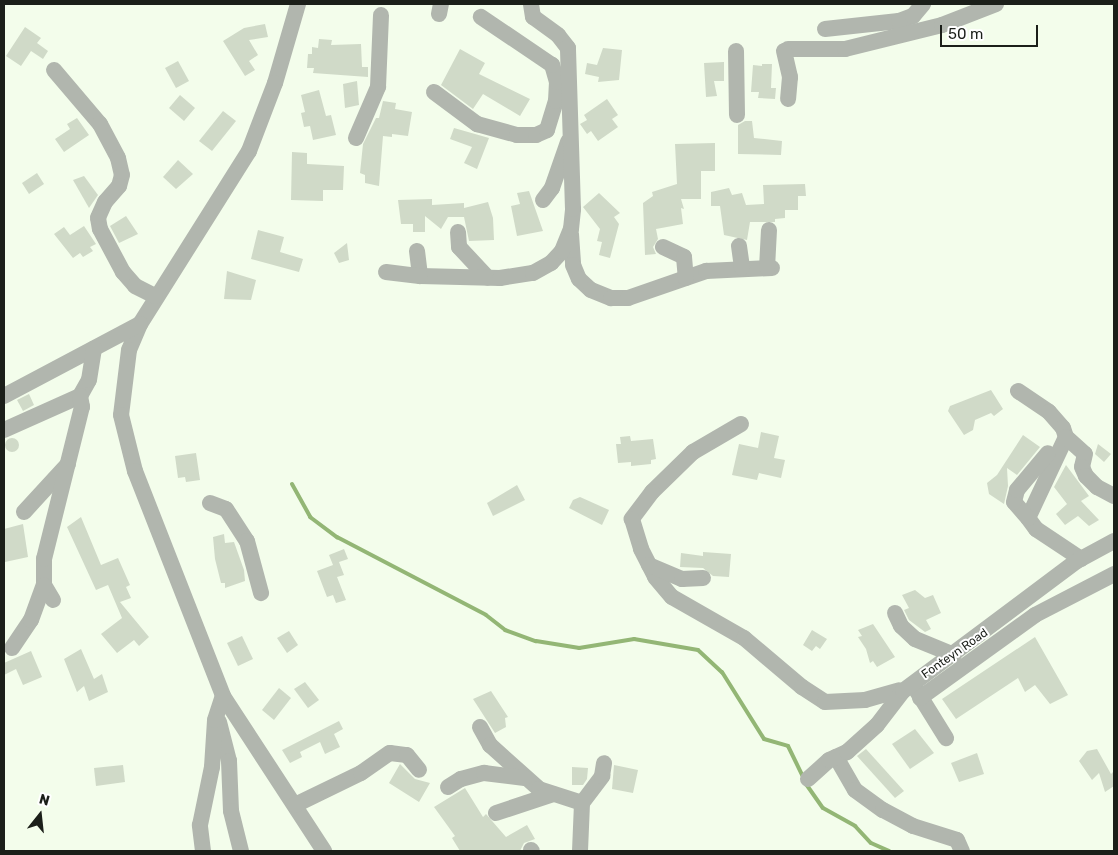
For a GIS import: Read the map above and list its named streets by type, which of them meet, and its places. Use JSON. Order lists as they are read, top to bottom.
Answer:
{
  "streets": {
    "street": ["Fonteyn Road"]
  },
  "scale_bar": "50 m",
  "north": "top"
}
